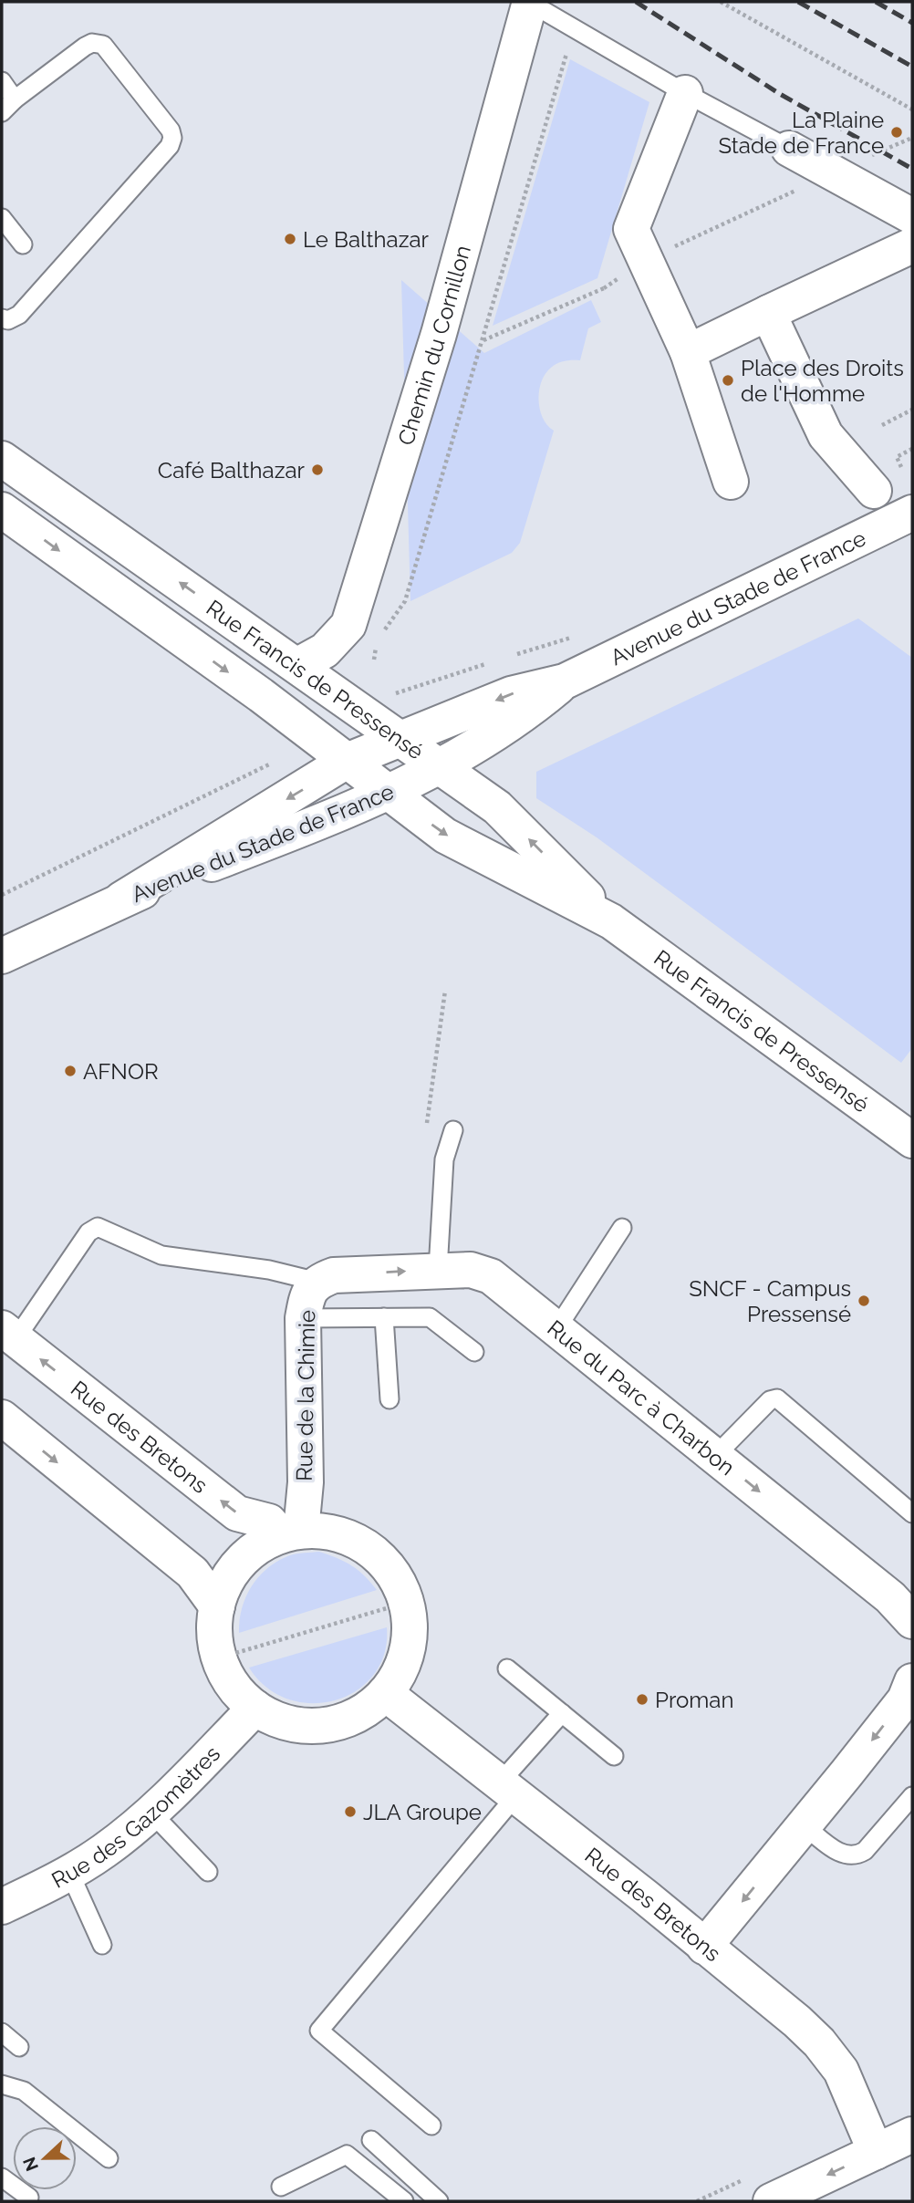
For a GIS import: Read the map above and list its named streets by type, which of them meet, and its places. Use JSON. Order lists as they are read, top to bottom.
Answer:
{
  "streets": {
    "street": [
      "Chemin du Cornillon",
      "Avenue du Stade de France",
      "Rue Francis de Pressensé",
      "Rue de la Chimie",
      "Rue du Parc à Charbon",
      "Rue des Bretons",
      "Rue des Gazomètres"
    ]
  },
  "crossings": [
    ["Chemin du Cornillon", "Rue Francis de Pressensé"],
    ["Avenue du Stade de France", "Rue Francis de Pressensé"],
    ["Rue de la Chimie", "Rue du Parc à Charbon"],
    ["Rue de la Chimie", "Rue des Bretons"],
    ["Rue de la Chimie", "Rue des Gazomètres"],
    ["Rue des Bretons", "Rue des Gazomètres"]
  ],
  "one_way": ["Rue du Parc à Charbon"],
  "places": [
    "La Plaine Stade de France",
    "Le Balthazar",
    "Place des Droits de l'Homme",
    "Café Balthazar",
    "AFNOR",
    "SNCF - Campus Pressensé",
    "Proman",
    "JLA Groupe"
  ],
  "north": "left"
}
